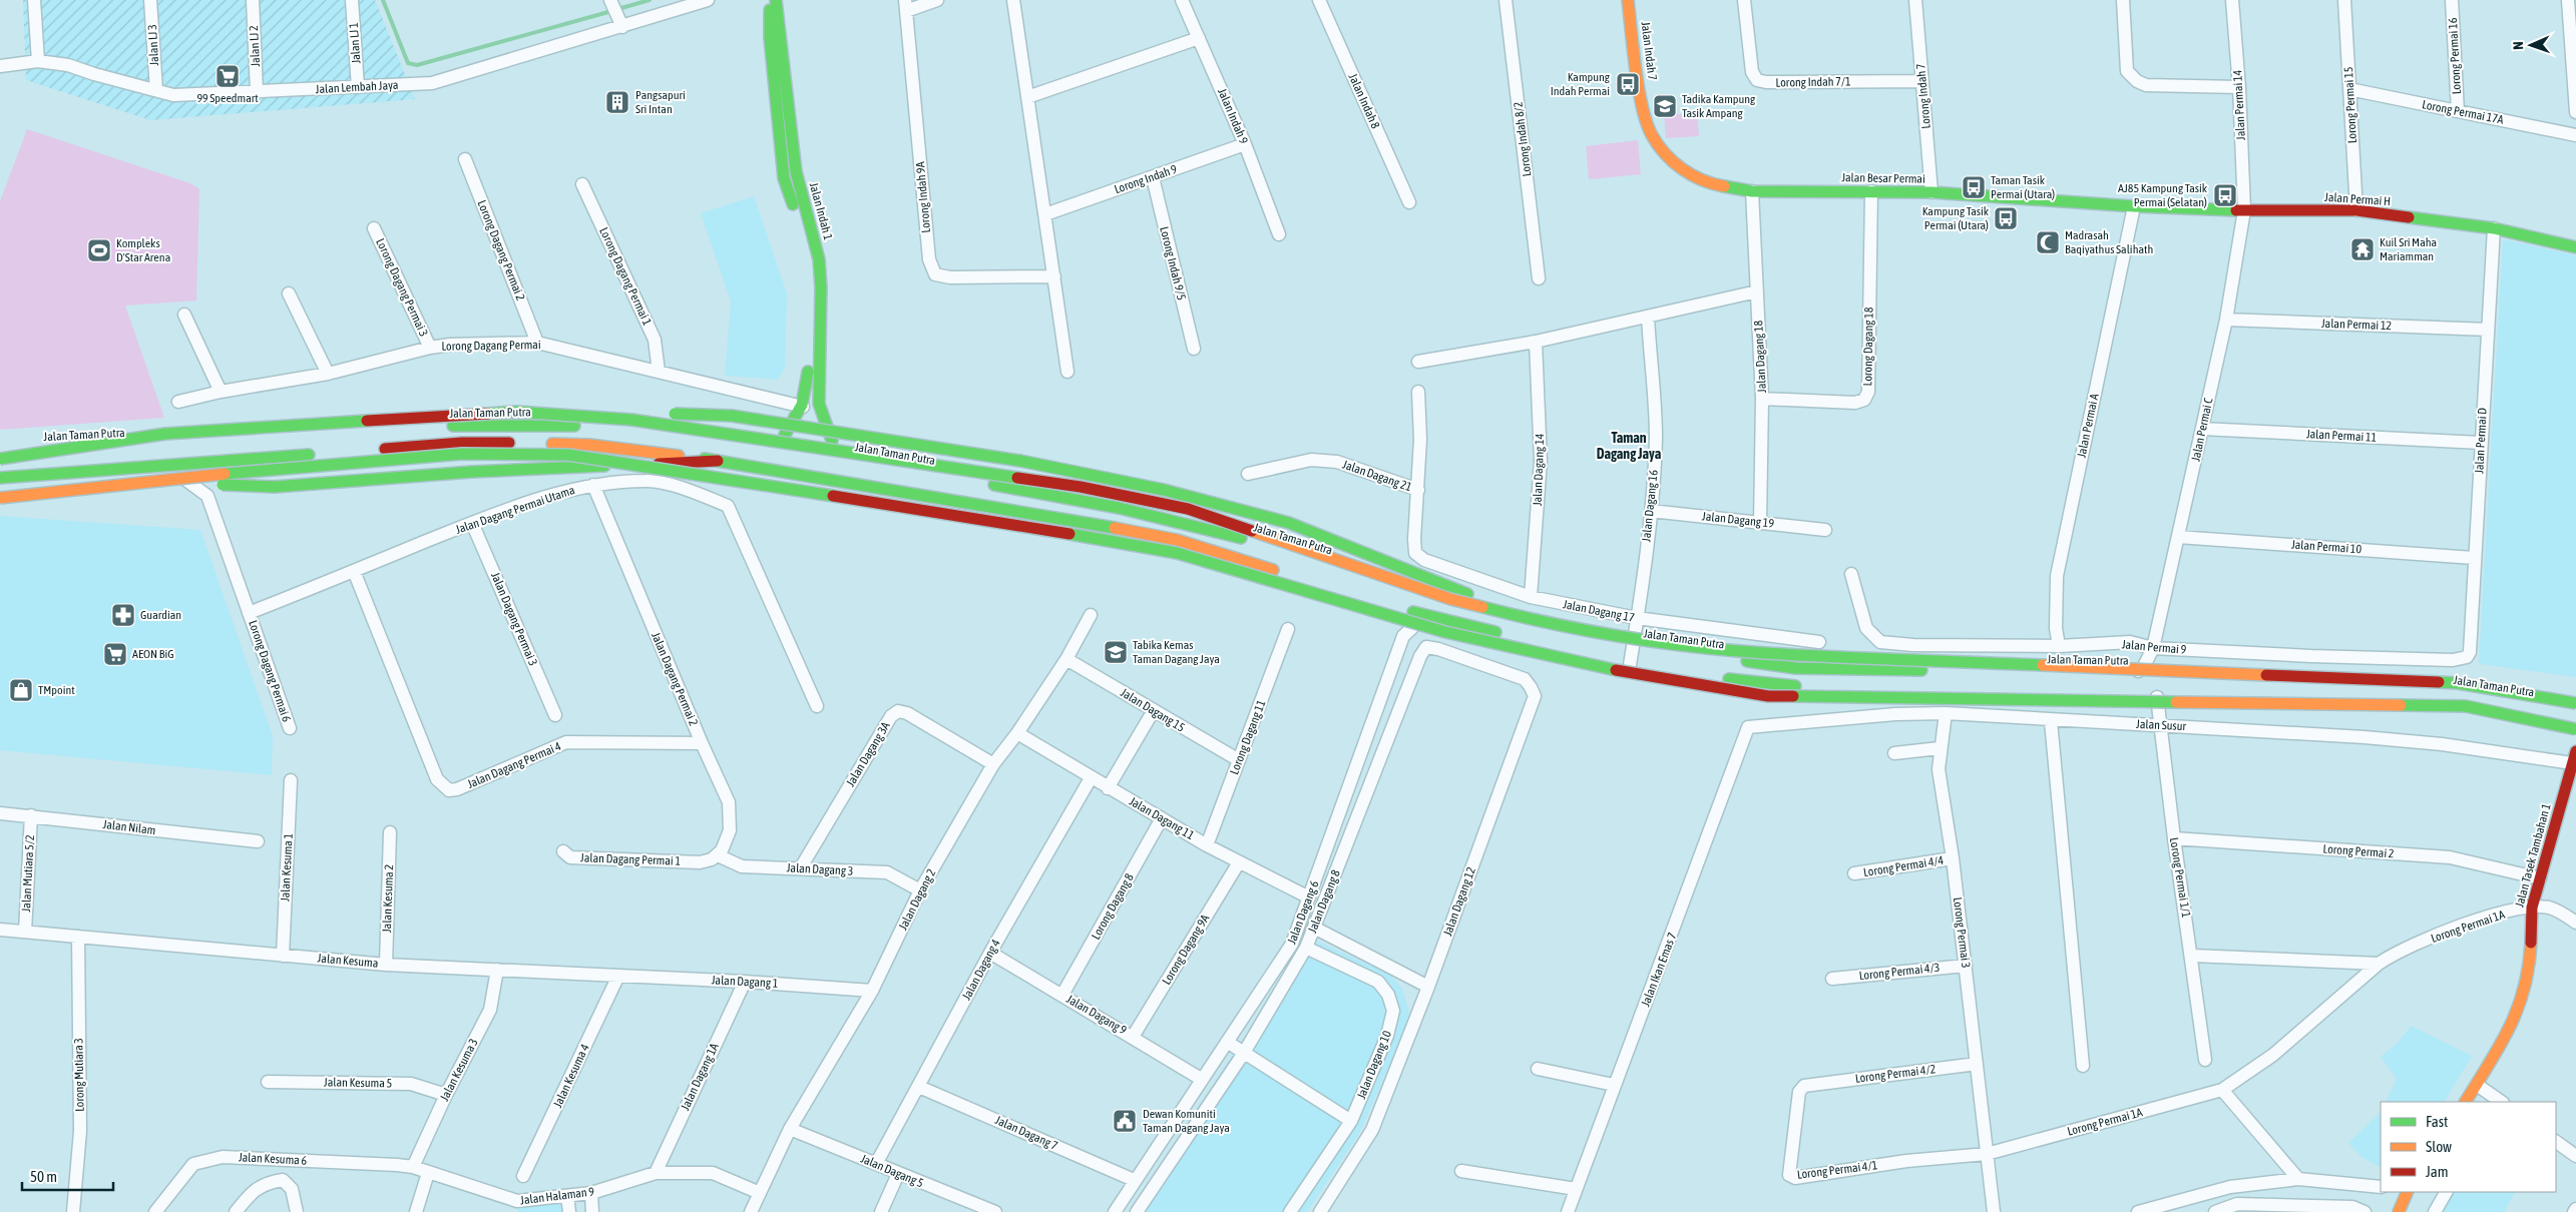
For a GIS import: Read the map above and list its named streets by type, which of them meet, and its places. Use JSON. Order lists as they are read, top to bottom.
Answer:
{
  "streets": {
    "main road": [
      "Jalan Indah 7",
      "Jalan Besar Permai",
      "Jalan Permai H",
      "Jalan Indah 1",
      "Jalan Taman Putra",
      "Jalan Tasek Tambahan 1"
    ],
    "street": [
      "Jalan LJ 1",
      "Jalan LJ 3",
      "Jalan LJ 2",
      "Lorong Permai 16",
      "Lorong Indah 7/1",
      "Jalan Lembah Jaya",
      "Lorong Indah 7",
      "Jalan Indah 8",
      "Jalan Permai 14",
      "Lorong Permai 15",
      "Lorong Permai 17A",
      "Jalan Indah 9",
      "Lorong Indah 8/2",
      "Lorong Indah 9",
      "Lorong Indah 9A",
      "Lorong Dagang Permai 2",
      "Lorong Indah 9/5",
      "Lorong Dagang Permai 1",
      "Lorong Dagang Permai 3",
      "Jalan Permai 12",
      "Lorong Dagang Permai",
      "Lorong Dagang 18",
      "Jalan Dagang 18",
      "Jalan Permai A",
      "Jalan Permai C",
      "Jalan Permai 11",
      "Jalan Permai D",
      "Jalan Dagang 14",
      "Jalan Dagang 21",
      "Jalan Dagang 16",
      "Jalan Dagang Permai Utama",
      "Jalan Dagang 19",
      "Jalan Permai 10",
      "Jalan Dagang 17",
      "Jalan Dagang Permai 3",
      "Jalan Permai 9",
      "Lorong Dagang Permai 6",
      "Jalan Dagang Permai 2",
      "Jalan Dagang 15",
      "Jalan Susur",
      "Lorong Dagang 11",
      "Jalan Dagang 3A",
      "Jalan Dagang Permai 4",
      "Jalan Dagang 11",
      "Jalan Nilam",
      "Lorong Permai 2",
      "Jalan Dagang Permai 1",
      "Lorong Permai 4/4",
      "Jalan Kesuma 1",
      "Jalan Dagang 3",
      "Jalan Mutiara 5/2",
      "Lorong Permai 1/1",
      "Jalan Kesuma 2",
      "Jalan Dagang 2",
      "Jalan Dagang 8",
      "Jalan Dagang 12",
      "Lorong Dagang 8",
      "Jalan Dagang 6",
      "Lorong Permai 1A",
      "Lorong Permai 3",
      "Lorong Dagang 9A",
      "Jalan Kesuma",
      "Jalan Dagang 4",
      "Jalan Ikan Emas 7",
      "Lorong Permai 4/3",
      "Jalan Dagang 1",
      "Jalan Dagang 9",
      "Jalan Dagang 10",
      "Jalan Kesuma 3",
      "Lorong Permai 4/2",
      "Lorong Mutiara 3",
      "Jalan Kesuma 4",
      "Jalan Dagang 1A",
      "Jalan Kesuma 5",
      "Jalan Dagang 7",
      "Jalan Kesuma 6",
      "Lorong Permai 4/1",
      "Jalan Dagang 5",
      "Jalan Halaman 9"
    ]
  },
  "crossings": [
    ["Jalan LJ 1", "Jalan Lembah Jaya"],
    ["Jalan LJ 3", "Jalan Lembah Jaya"],
    ["Jalan LJ 2", "Jalan Lembah Jaya"],
    ["Jalan Indah 7", "Jalan Besar Permai"],
    ["Lorong Permai 16", "Lorong Permai 17A"],
    ["Lorong Indah 7/1", "Lorong Indah 7"],
    ["Lorong Indah 7", "Jalan Besar Permai"],
    ["Jalan Permai 14", "Jalan Permai H"],
    ["Jalan Permai 14", "Jalan Permai C"],
    ["Lorong Permai 15", "Lorong Permai 17A"],
    ["Lorong Permai 15", "Jalan Permai H"],
    ["Jalan Indah 9", "Lorong Indah 9"],
    ["Jalan Besar Permai", "Jalan Permai H"],
    ["Jalan Besar Permai", "Lorong Dagang 18"],
    ["Jalan Besar Permai", "Jalan Dagang 18"],
    ["Jalan Besar Permai", "Jalan Permai A"],
    ["Lorong Indah 9", "Lorong Indah 9/5"],
    ["Jalan Permai H", "Jalan Permai A"],
    ["Jalan Permai H", "Jalan Permai C"],
    ["Jalan Permai H", "Jalan Permai D"],
    ["Jalan Indah 1", "Lorong Dagang Permai"],
    ["Jalan Indah 1", "Jalan Taman Putra"],
    ["Lorong Dagang Permai 2", "Lorong Dagang Permai"],
    ["Lorong Dagang Permai 1", "Lorong Dagang Permai"],
    ["Lorong Dagang Permai 3", "Lorong Dagang Permai"],
    ["Jalan Permai 12", "Jalan Permai C"],
    ["Jalan Permai 12", "Jalan Permai D"],
    ["Lorong Dagang 18", "Jalan Dagang 18"],
    ["Jalan Dagang 18", "Jalan Dagang 19"],
    ["Jalan Taman Putra", "Jalan Permai C"],
    ["Jalan Taman Putra", "Jalan Dagang 16"],
    ["Jalan Permai A", "Jalan Permai 9"],
    ["Jalan Permai C", "Jalan Permai 11"],
    ["Jalan Permai C", "Jalan Permai 10"],
    ["Jalan Permai C", "Jalan Permai 9"],
    ["Jalan Permai 11", "Jalan Permai D"],
    ["Jalan Permai D", "Jalan Permai 10"],
    ["Jalan Permai D", "Jalan Permai 9"],
    ["Jalan Dagang 14", "Jalan Dagang 17"],
    ["Jalan Dagang 21", "Jalan Dagang 17"],
    ["Jalan Dagang 16", "Jalan Dagang 19"],
    ["Jalan Dagang 16", "Jalan Dagang 17"],
    ["Jalan Dagang Permai Utama", "Jalan Dagang Permai 3"],
    ["Jalan Dagang Permai Utama", "Lorong Dagang Permai 6"],
    ["Jalan Dagang Permai Utama", "Jalan Dagang Permai 2"],
    ["Jalan Dagang Permai Utama", "Jalan Dagang Permai 4"],
    ["Jalan Dagang Permai 2", "Jalan Dagang Permai 4"],
    ["Jalan Dagang Permai 2", "Jalan Dagang Permai 1"],
    ["Jalan Dagang Permai 2", "Jalan Dagang 3"],
    ["Jalan Dagang 15", "Lorong Dagang 11"],
    ["Jalan Dagang 15", "Jalan Dagang 2"],
    ["Jalan Susur", "Jalan Tasek Tambahan 1"],
    ["Jalan Susur", "Lorong Permai 1/1"],
    ["Jalan Susur", "Lorong Permai 3"],
    ["Jalan Susur", "Jalan Ikan Emas 7"],
    ["Lorong Dagang 11", "Jalan Dagang 11"],
    ["Jalan Dagang 3A", "Jalan Dagang 3"],
    ["Jalan Dagang 3A", "Jalan Dagang 2"],
    ["Jalan Dagang 11", "Jalan Dagang 2"],
    ["Jalan Dagang 11", "Lorong Dagang 8"],
    ["Jalan Dagang 11", "Jalan Dagang 6"],
    ["Jalan Dagang 11", "Lorong Dagang 9A"],
    ["Jalan Dagang 11", "Jalan Dagang 4"],
    ["Jalan Nilam", "Jalan Mutiara 5/2"],
    ["Lorong Permai 2", "Jalan Tasek Tambahan 1"],
    ["Lorong Permai 2", "Lorong Permai 1/1"],
    ["Jalan Tasek Tambahan 1", "Lorong Permai 1A"],
    ["Jalan Dagang Permai 1", "Jalan Dagang 3"],
    ["Lorong Permai 4/4", "Lorong Permai 3"],
    ["Jalan Kesuma 1", "Jalan Kesuma"],
    ["Jalan Dagang 3", "Jalan Dagang 2"],
    ["Jalan Mutiara 5/2", "Jalan Kesuma"],
    ["Jalan Kesuma 2", "Jalan Kesuma"],
    ["Jalan Dagang 2", "Jalan Dagang 1"],
    ["Jalan Dagang 2", "Jalan Dagang 5"],
    ["Jalan Dagang 2", "Jalan Halaman 9"],
    ["Jalan Dagang 8", "Jalan Dagang 12"],
    ["Jalan Dagang 8", "Jalan Dagang 10"],
    ["Lorong Dagang 8", "Jalan Dagang 9"],
    ["Jalan Dagang 6", "Jalan Dagang 9"],
    ["Jalan Dagang 6", "Jalan Dagang 7"],
    ["Lorong Permai 1A", "Lorong Permai 3"],
    ["Lorong Permai 1A", "Lorong Permai 4/1"],
    ["Lorong Permai 3", "Lorong Permai 4/3"],
    ["Lorong Permai 3", "Lorong Permai 4/2"],
    ["Lorong Permai 3", "Lorong Permai 4/1"],
    ["Lorong Dagang 9A", "Jalan Dagang 9"],
    ["Jalan Kesuma", "Jalan Dagang 1"],
    ["Jalan Kesuma", "Jalan Kesuma 3"],
    ["Jalan Kesuma", "Lorong Mutiara 3"],
    ["Jalan Kesuma", "Jalan Kesuma 4"],
    ["Jalan Dagang 4", "Jalan Dagang 9"],
    ["Jalan Dagang 4", "Jalan Dagang 7"],
    ["Jalan Dagang 4", "Jalan Dagang 5"],
    ["Jalan Dagang 1", "Jalan Kesuma 4"],
    ["Jalan Dagang 1", "Jalan Dagang 1A"],
    ["Jalan Kesuma 3", "Jalan Kesuma 5"],
    ["Jalan Kesuma 3", "Jalan Kesuma 6"],
    ["Jalan Kesuma 3", "Jalan Halaman 9"],
    ["Lorong Permai 4/2", "Lorong Permai 4/1"],
    ["Jalan Dagang 1A", "Jalan Halaman 9"],
    ["Jalan Kesuma 6", "Jalan Halaman 9"]
  ],
  "districts": ["Taman Dagang Jaya"],
  "places": {
    "supermarket": ["99 Speedmart", "AEON BiG"],
    "bus stop": [
      "Kampung Indah Permai",
      "Taman Tasik Permai (Utara)",
      "AJ85 Kampung Tasik Permai (Selatan)",
      "Kampung Tasik Permai (Utara)"
    ],
    "building": ["Pangsapuri Sri Intan"],
    "school or university": ["Tadika Kampung Tasik Ampang", "Tabika Kemas Taman Dagang Jaya"],
    "mosque": ["Madrasah Baqiyathus Salihath"],
    "temple": ["Kuil Sri Maha Mariamman"],
    "sports": ["Kompleks D'Star Arena"],
    "pharmacy": ["Guardian"],
    "shop": ["TMpoint"],
    "public building": ["Dewan Komuniti Taman Dagang Jaya"]
  },
  "legend": ["Fast", "Slow", "Jam"],
  "scale_bar": "50 m",
  "north": "left"
}
